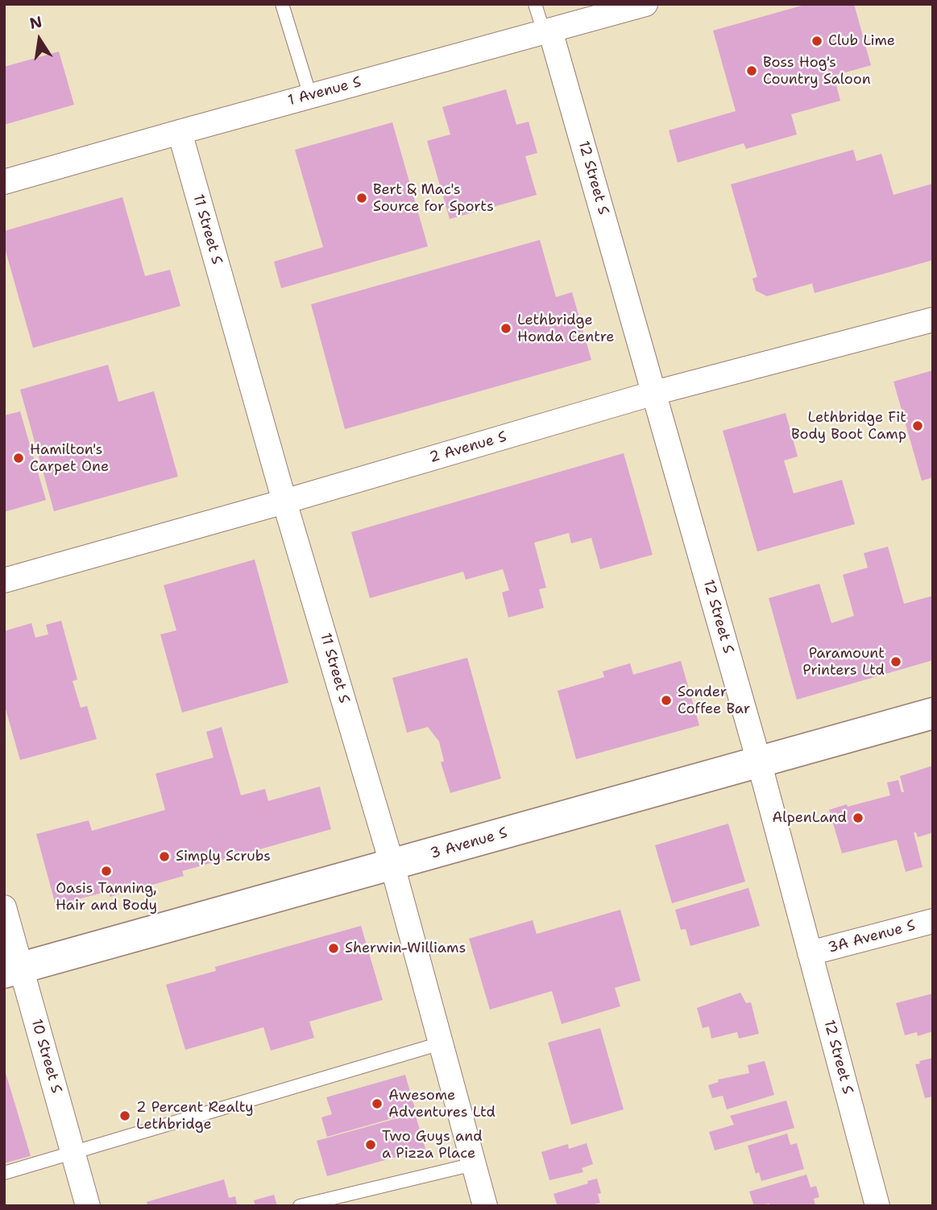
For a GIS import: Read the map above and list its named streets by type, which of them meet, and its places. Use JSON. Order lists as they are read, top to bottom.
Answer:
{
  "streets": {
    "main road": ["3 Avenue S"],
    "street": [
      "1 Avenue S",
      "12 Street S",
      "11 Street S",
      "2 Avenue S",
      "3A Avenue S",
      "10 Street S"
    ]
  },
  "crossings": [
    ["1 Avenue S", "12 Street S"],
    ["1 Avenue S", "11 Street S"],
    ["12 Street S", "2 Avenue S"],
    ["12 Street S", "3 Avenue S"],
    ["12 Street S", "3A Avenue S"],
    ["11 Street S", "2 Avenue S"],
    ["11 Street S", "3 Avenue S"],
    ["3 Avenue S", "10 Street S"]
  ],
  "places": [
    "Club Lime",
    "Boss Hog's Country Saloon",
    "Bert & Mac's Source for Sports",
    "Lethbridge Honda Centre",
    "Lethbridge Fit Body Boot Camp",
    "Hamilton's Carpet One",
    "Paramount Printers Ltd",
    "Sonder Coffee Bar",
    "AlpenLand",
    "Simply Scrubs",
    "Oasis Tanning, Hair and Body",
    "Sherwin-Williams",
    "Awesome Adventures Ltd",
    "2 Percent Realty Lethbridge",
    "Two Guys and a Pizza Place"
  ],
  "north": "top"
}
